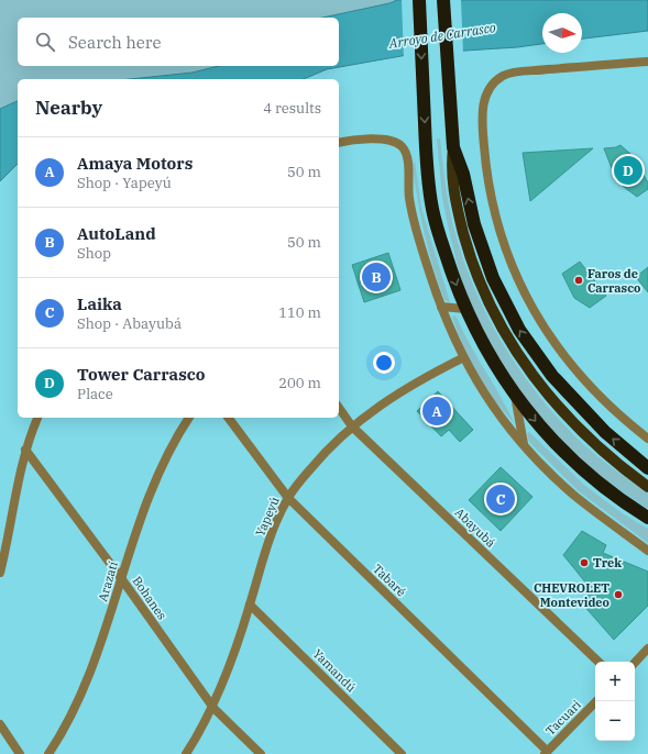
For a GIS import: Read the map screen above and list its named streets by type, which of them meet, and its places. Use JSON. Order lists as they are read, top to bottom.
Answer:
{
  "streets": {
    "street": [
      "Yapeyú",
      "Abayubá",
      "Tabaré",
      "Arazatí",
      "Bohanes",
      "Yamandú",
      "Tacuari"
    ]
  },
  "crossings": [
    ["Yapeyú", "Abayubá"],
    ["Yapeyú", "Tabaré"],
    ["Yapeyú", "Bohanes"],
    ["Yapeyú", "Yamandú"],
    ["Tabaré", "Tacuari"],
    ["Arazatí", "Bohanes"]
  ],
  "water": ["Arroyo de Carrasco"],
  "places": ["Faros de Carrasco", "Trek", "CHEVROLET Montevideo"],
  "north": "right",
  "page": {
    "search": "Search here",
    "heading": ["Nearby", "4 results"],
    "list": [
      {
        "mark": "A",
        "name": "Amaya Motors",
        "note": "Shop · Yapeyú",
        "value": "50 m"
      },
      {
        "mark": "B",
        "name": "AutoLand",
        "note": "Shop",
        "value": "50 m"
      },
      {
        "mark": "C",
        "name": "Laika",
        "note": "Shop · Abayubá",
        "value": "110 m"
      },
      {
        "mark": "D",
        "name": "Tower Carrasco",
        "note": "Place",
        "value": "200 m"
      }
    ],
    "pins": [
      "D",
      "B",
      "A",
      "C"
    ],
    "map_buttons": ["+", "−"]
  }
}
